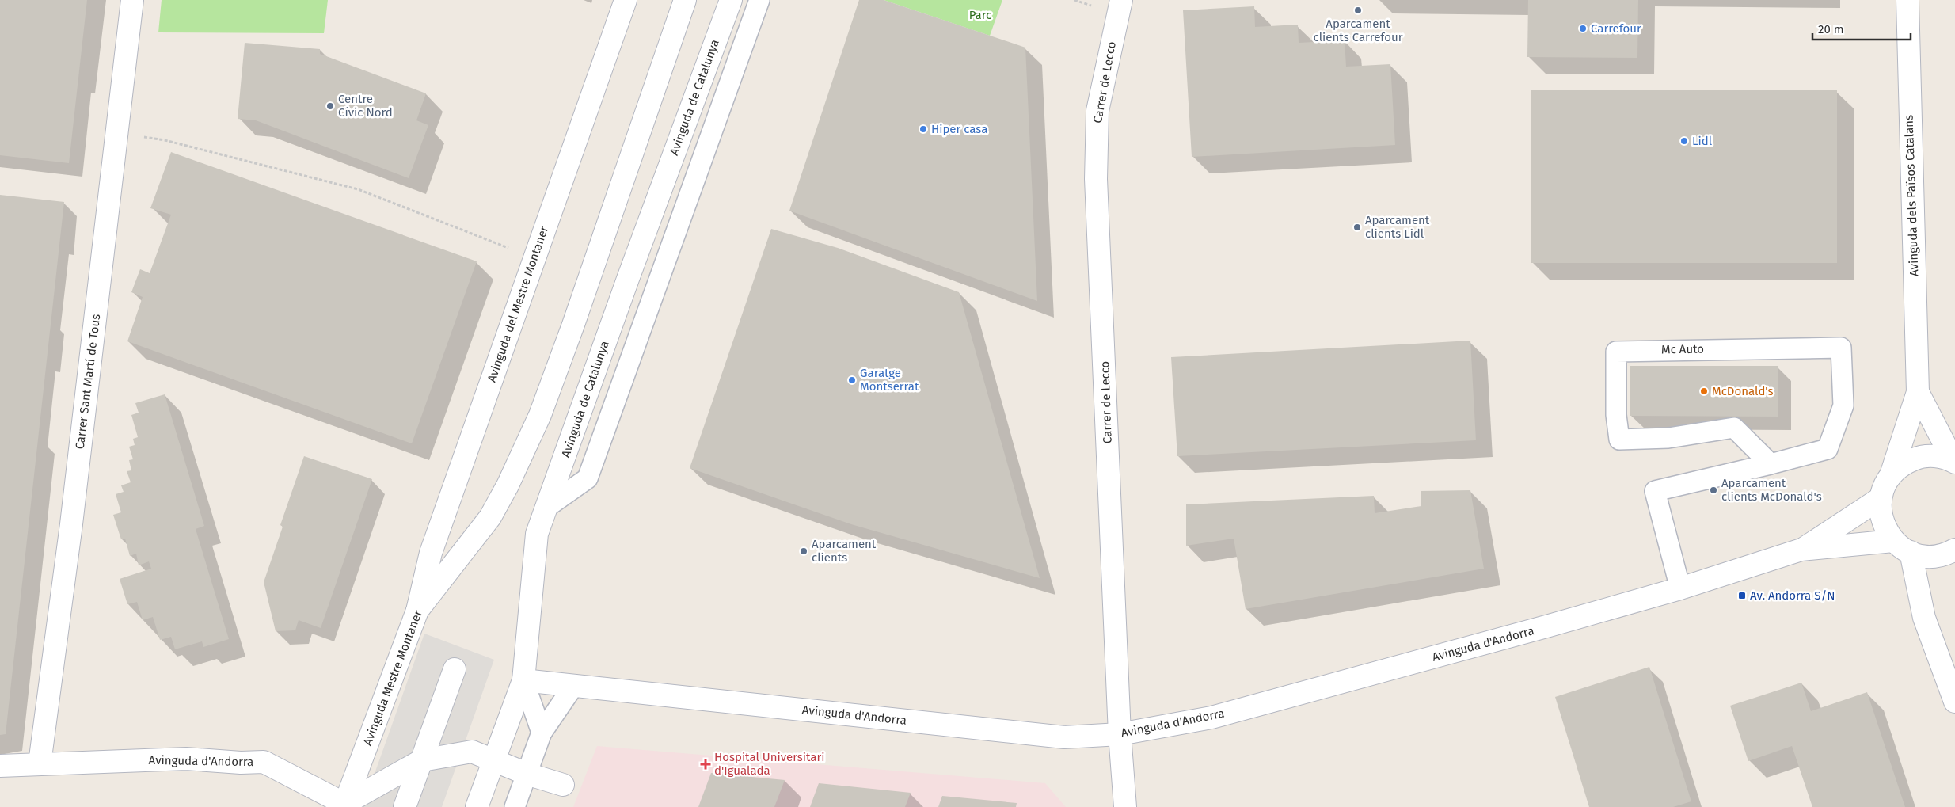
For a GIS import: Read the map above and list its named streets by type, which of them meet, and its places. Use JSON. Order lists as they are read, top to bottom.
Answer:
{
  "streets": {
    "street": [
      "Carrer de Lecco",
      "Avinguda de Catalunya",
      "Avinguda dels Països Catalans",
      "Avinguda del Mestre Montaner",
      "Carrer Sant Martí de Tous",
      "Avinguda d'Andorra",
      "Avinguda Mestre Montaner"
    ],
    "lane": ["Mc Auto"]
  },
  "crossings": [
    ["Carrer de Lecco", "Avinguda d'Andorra"],
    ["Avinguda de Catalunya", "Avinguda d'Andorra"],
    ["Avinguda dels Països Catalans", "Avinguda d'Andorra"],
    ["Avinguda del Mestre Montaner", "Avinguda Mestre Montaner"],
    ["Mc Auto", "Avinguda d'Andorra"],
    ["Carrer Sant Martí de Tous", "Avinguda d'Andorra"],
    ["Avinguda d'Andorra", "Avinguda Mestre Montaner"]
  ],
  "parks": ["Parc"],
  "places": {
    "other": [
      "Aparcament clients Carrefour",
      "Carrefour",
      "Centre Cívic Nord",
      "Hiper casa",
      "Lidl",
      "Aparcament clients Lidl",
      "Garatge Montserrat",
      "McDonald's",
      "Aparcament clients McDonald's",
      "Aparcament clients"
    ],
    "transit": ["Av. Andorra S/N"],
    "health": ["Hospital Universitari d'Igualada"]
  },
  "scale_bar": "20 m"
}
